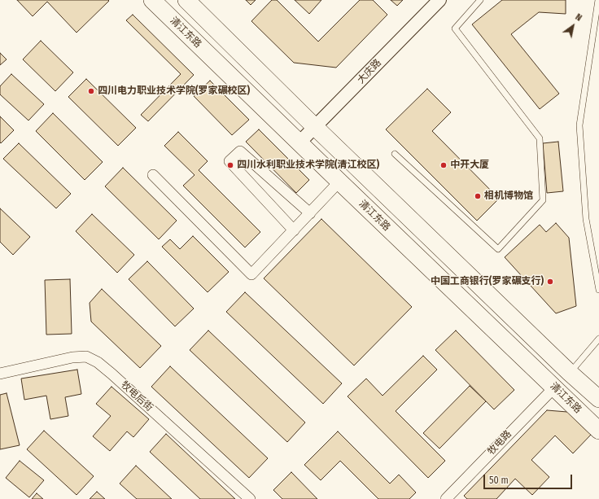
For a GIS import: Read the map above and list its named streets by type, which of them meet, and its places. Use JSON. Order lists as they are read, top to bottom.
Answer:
{
  "streets": {
    "main road": ["清江东路"],
    "street": ["大庆路", "牧电后街", "牧电路"]
  },
  "crossings": [
    ["清江东路", "大庆路"],
    ["清江东路", "牧电路"]
  ],
  "places": [
    "四川电力职业技术学院(罗家碾校区)",
    "四川水利职业技术学院(清江校区)",
    "中开大厦",
    "相机博物馆",
    "中国工商银行(罗家碾支行)"
  ],
  "scale_bar": "50 m",
  "north": "top right"
}
